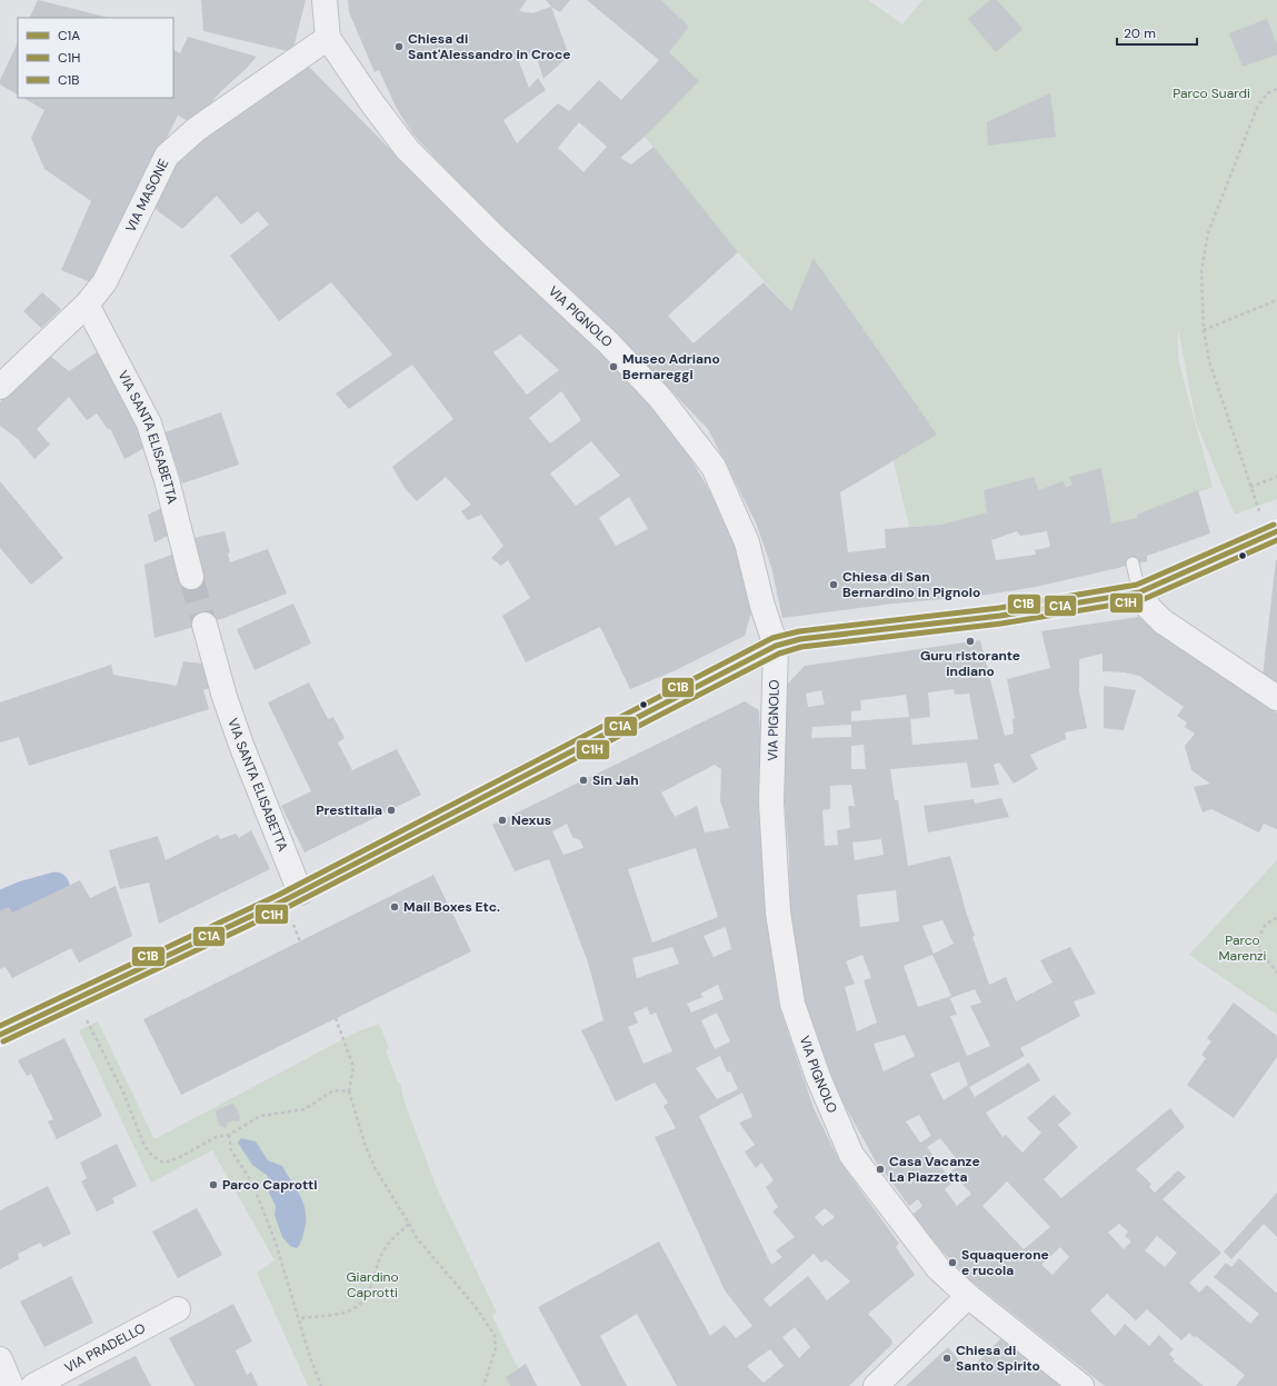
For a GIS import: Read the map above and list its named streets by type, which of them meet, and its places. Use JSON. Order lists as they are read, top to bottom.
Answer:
{
  "streets": {
    "street": [
      "VIA MASONE",
      "VIA PIGNOLO",
      "VIA SANTA ELISABETTA",
      "VIA PRADELLO"
    ]
  },
  "crossings": [
    ["VIA MASONE", "VIA PIGNOLO"],
    ["VIA MASONE", "VIA SANTA ELISABETTA"]
  ],
  "parks": ["Parco Suardi", "Parco Marenzi", "Giardino Caprotti"],
  "places": [
    "Chiesa di Sant'Alessandro in Croce",
    "Museo Adriano Bernareggi",
    "Chiesa di San Bernardino in Pignolo",
    "Guru ristorante indiano",
    "Sin Jah",
    "Prestitalia",
    "Nexus",
    "Mail Boxes Etc.",
    "Casa Vacanze La Piazzetta",
    "Parco Caprotti",
    "Squaquerone e rucola",
    "Chiesa di Santo Spirito"
  ],
  "lines": ["transit line C1B", "transit line C1A", "transit line C1H"],
  "legend": ["C1A", "C1H", "C1B"],
  "scale_bar": "20 m"
}
